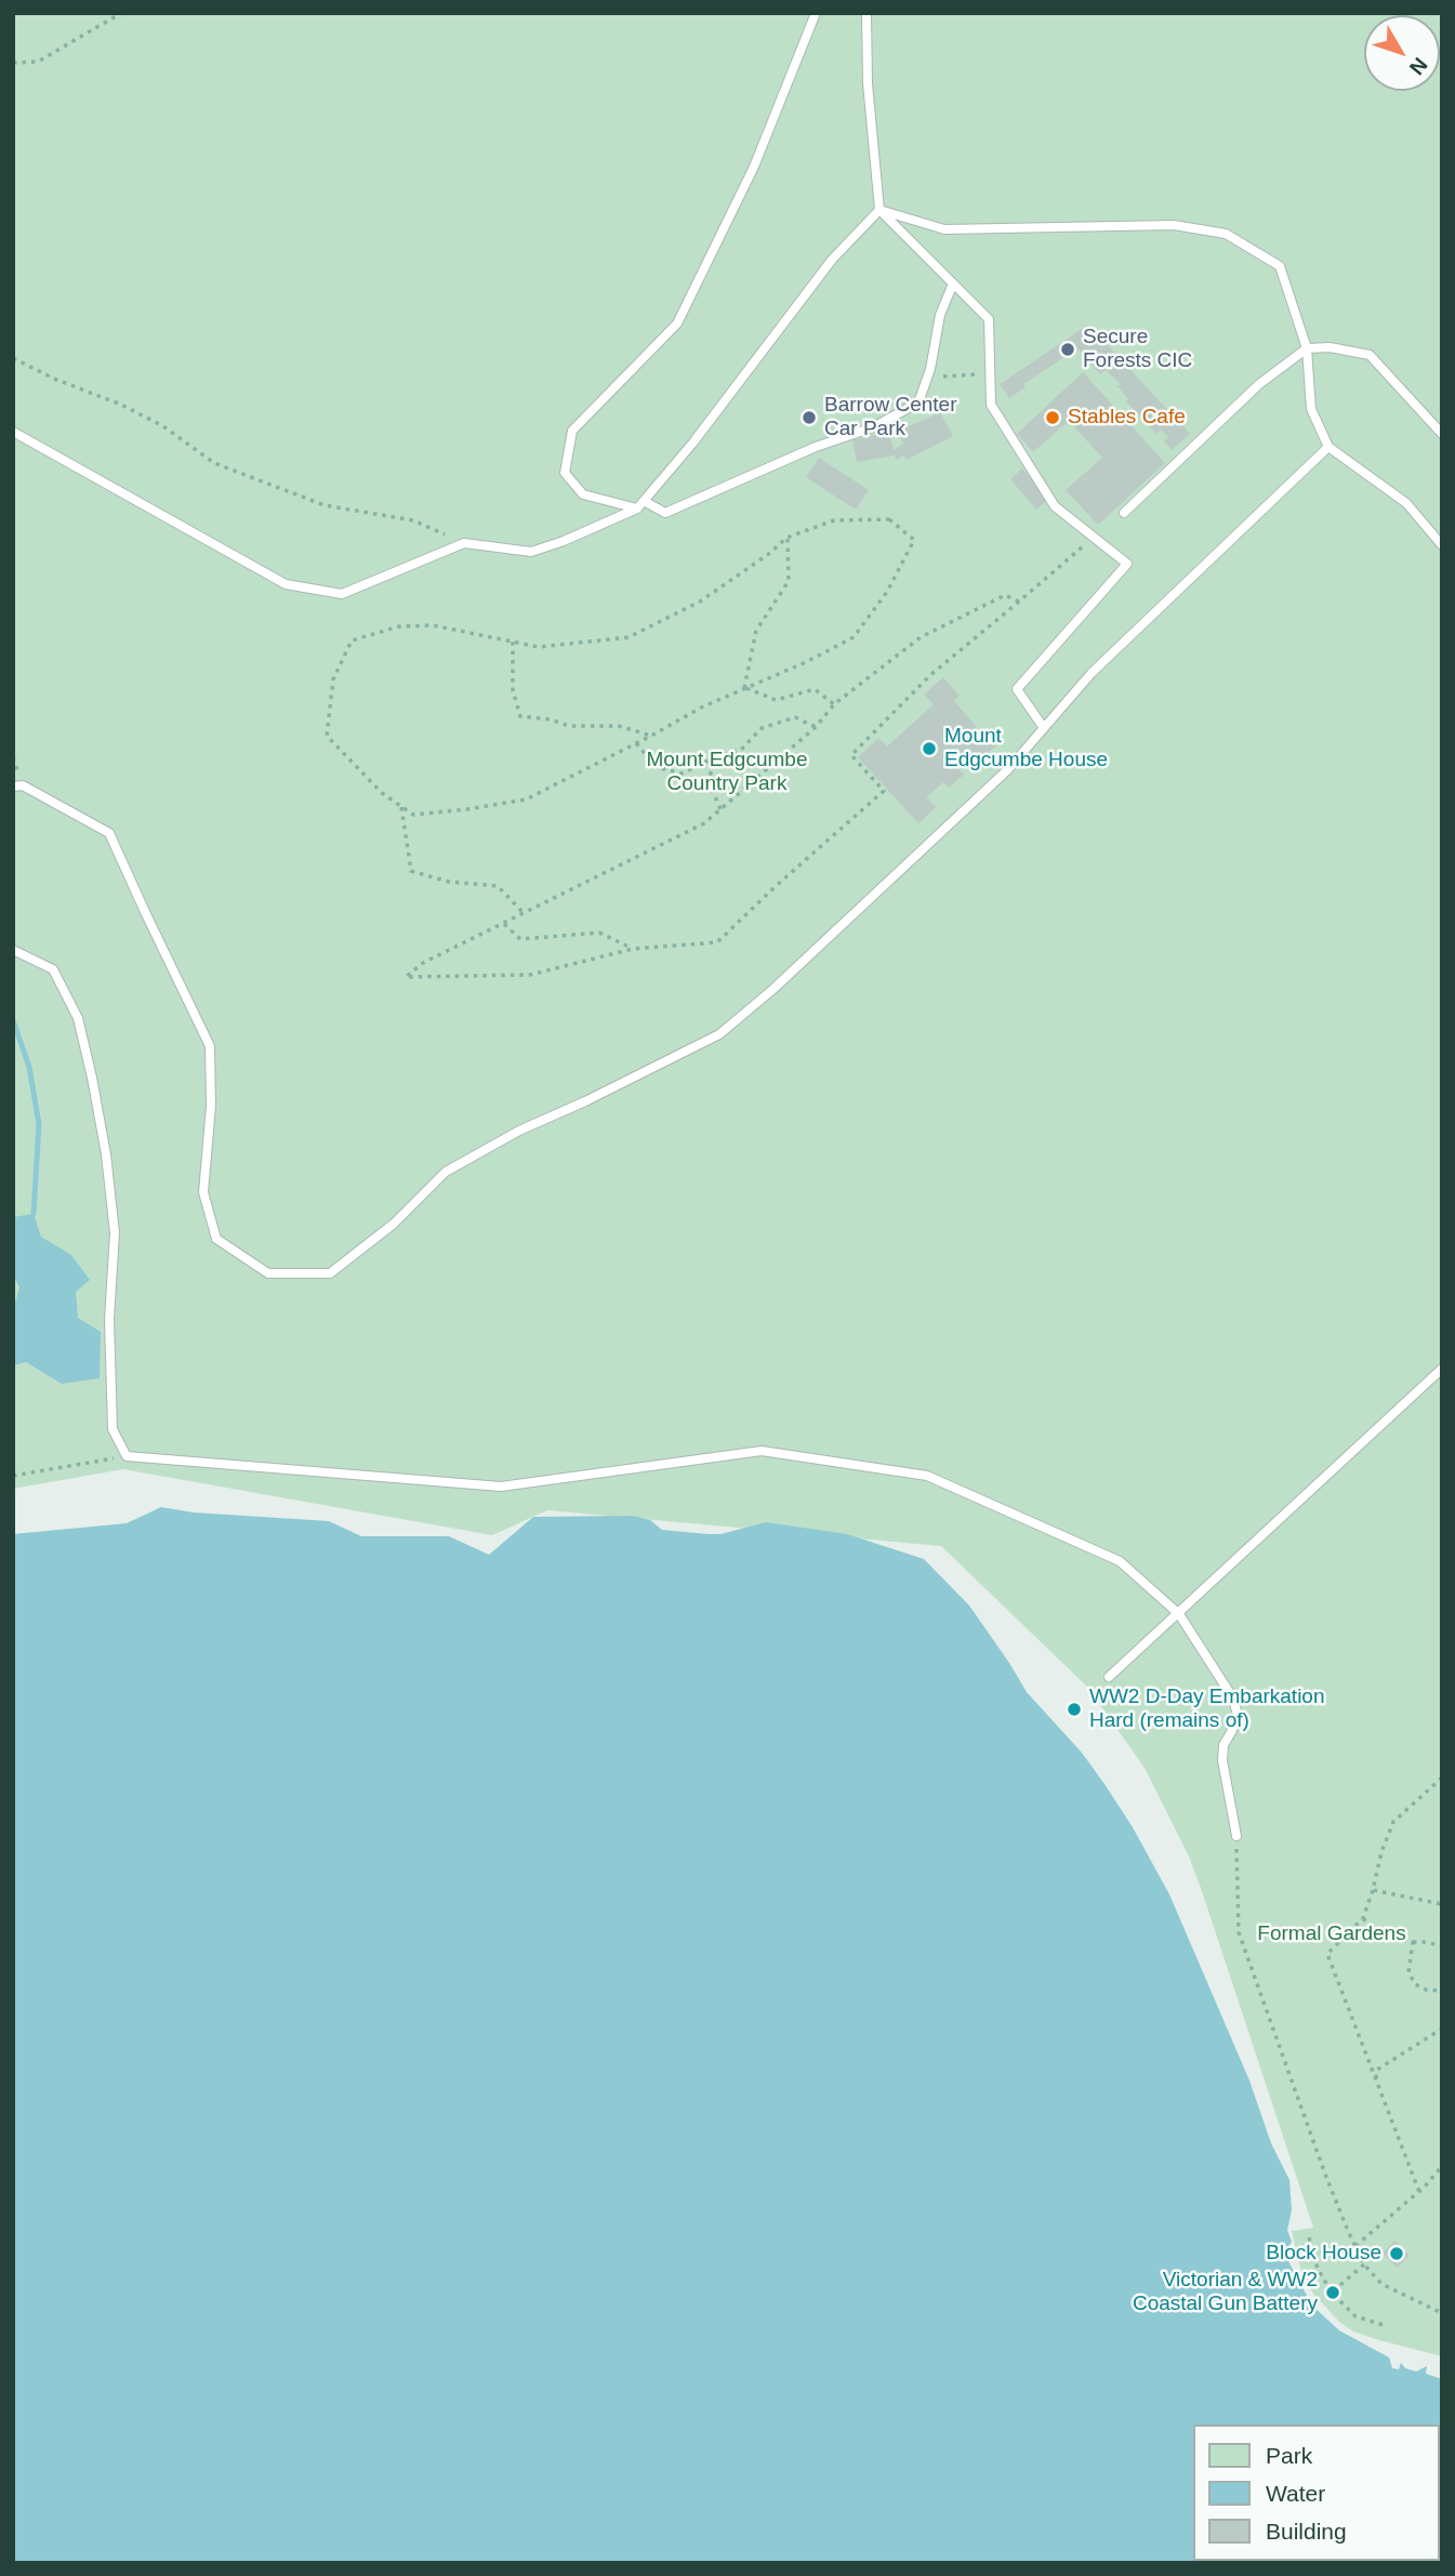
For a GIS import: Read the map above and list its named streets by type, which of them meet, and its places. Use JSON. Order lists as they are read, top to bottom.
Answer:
{
  "parks": ["Mount Edgcumbe Country Park", "Formal Gardens"],
  "places": [
    "Secure Forests CIC",
    "Barrow Center Car Park",
    "Stables Cafe",
    "Mount Edgcumbe House",
    "WW2 D-Day Embarkation Hard (remains of)",
    "Block House",
    "Victorian & WW2 Coastal Gun Battery"
  ],
  "legend": ["Park", "Water", "Building"],
  "north": "bottom right"
}
